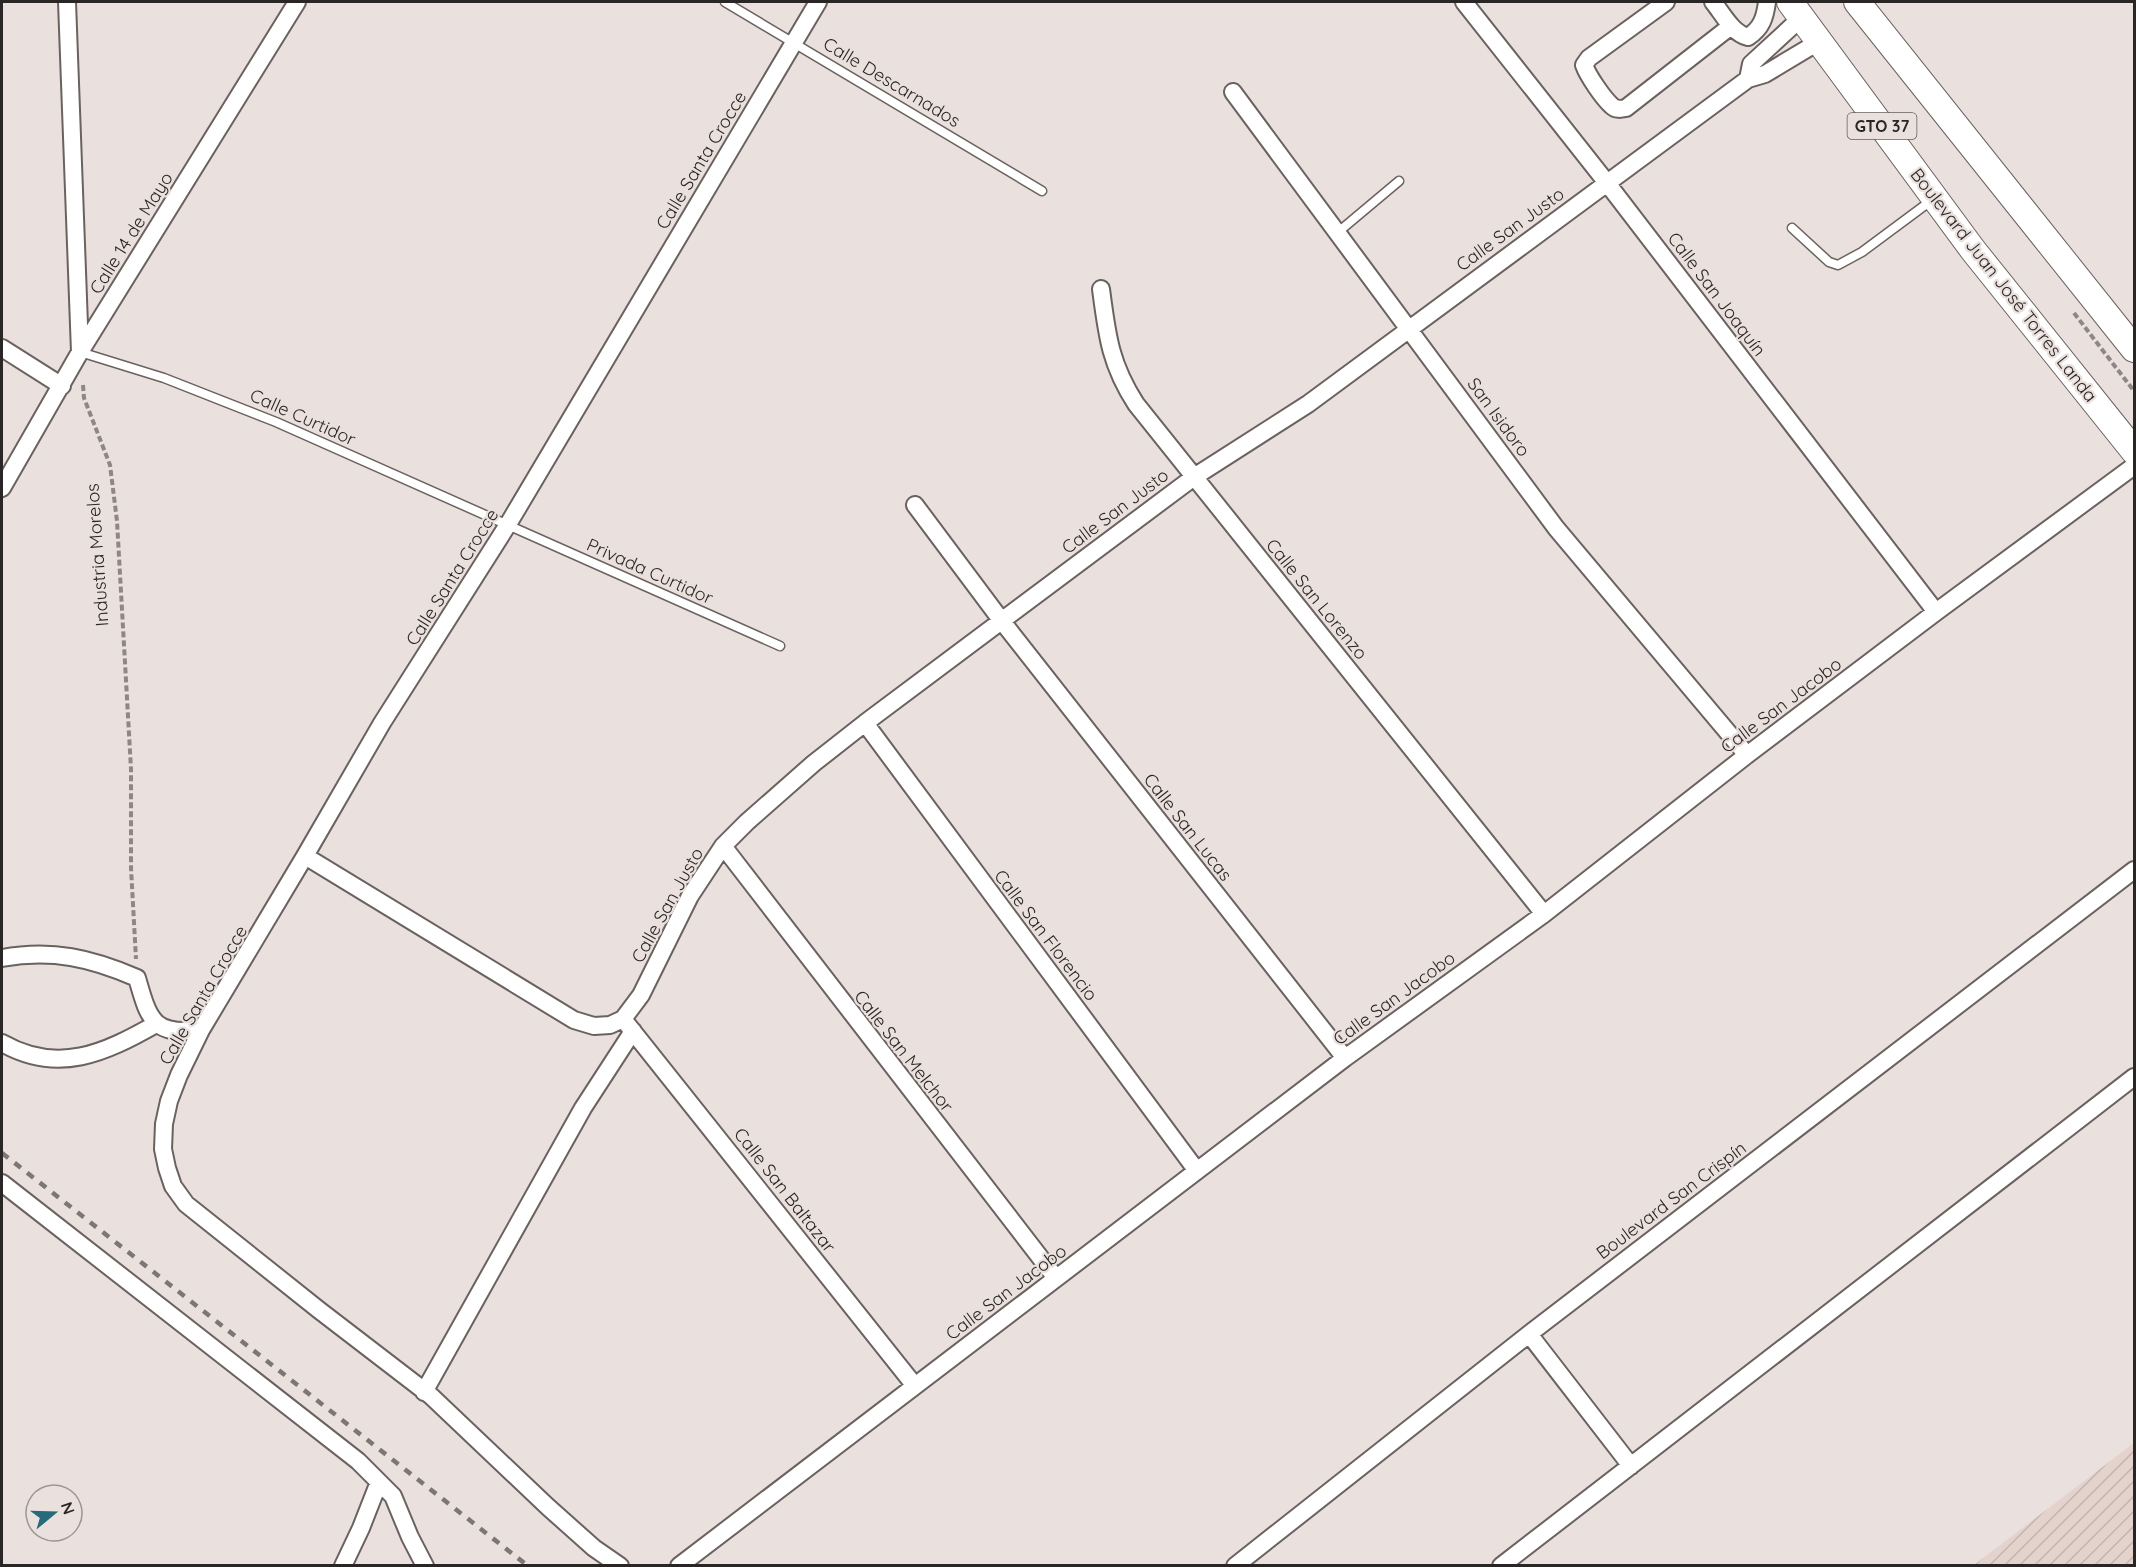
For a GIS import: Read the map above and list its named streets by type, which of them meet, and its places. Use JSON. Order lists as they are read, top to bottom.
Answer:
{
  "streets": {
    "main road": ["GTO 37", "Boulevard Juan José Torres Landa"],
    "street": [
      "Calle Santa Crocce",
      "Calle San Justo",
      "Calle 14 de Mayo",
      "Calle San Joaquín",
      "San Isidoro",
      "Calle San Lorenzo",
      "Calle San Jacobo",
      "Calle San Lucas",
      "Calle San Florencio",
      "Calle San Melchor",
      "Calle San Baltazar",
      "Boulevard San Crispín"
    ],
    "lane": ["Calle Descarnados", "Calle Curtidor", "Privada Curtidor"],
    "path": ["Industria Morelos"]
  },
  "crossings": [
    ["Calle Descarnados", "Calle Santa Crocce"],
    ["Calle Santa Crocce", "Calle San Justo"],
    ["Calle Santa Crocce", "Calle Curtidor"],
    ["Calle Santa Crocce", "Privada Curtidor"],
    ["Calle San Justo", "Boulevard Juan José Torres Landa"],
    ["Calle San Justo", "Calle San Joaquín"],
    ["Calle San Justo", "San Isidoro"],
    ["Calle San Justo", "Calle San Lorenzo"],
    ["Calle San Justo", "Calle San Lucas"],
    ["Calle San Justo", "Calle San Florencio"],
    ["Calle San Justo", "Calle San Melchor"],
    ["Calle San Justo", "Calle San Baltazar"],
    ["Calle 14 de Mayo", "Calle Curtidor"],
    ["Calle 14 de Mayo", "Industria Morelos"],
    ["Calle San Joaquín", "Calle San Jacobo"],
    ["Calle Curtidor", "Industria Morelos"],
    ["Calle Curtidor", "Privada Curtidor"],
    ["San Isidoro", "Calle San Jacobo"],
    ["Calle San Lorenzo", "Calle San Jacobo"],
    ["Calle San Jacobo", "Calle San Lucas"],
    ["Calle San Jacobo", "Calle San Florencio"],
    ["Calle San Jacobo", "Calle San Melchor"],
    ["Calle San Jacobo", "Calle San Baltazar"]
  ],
  "north": "right"
}
